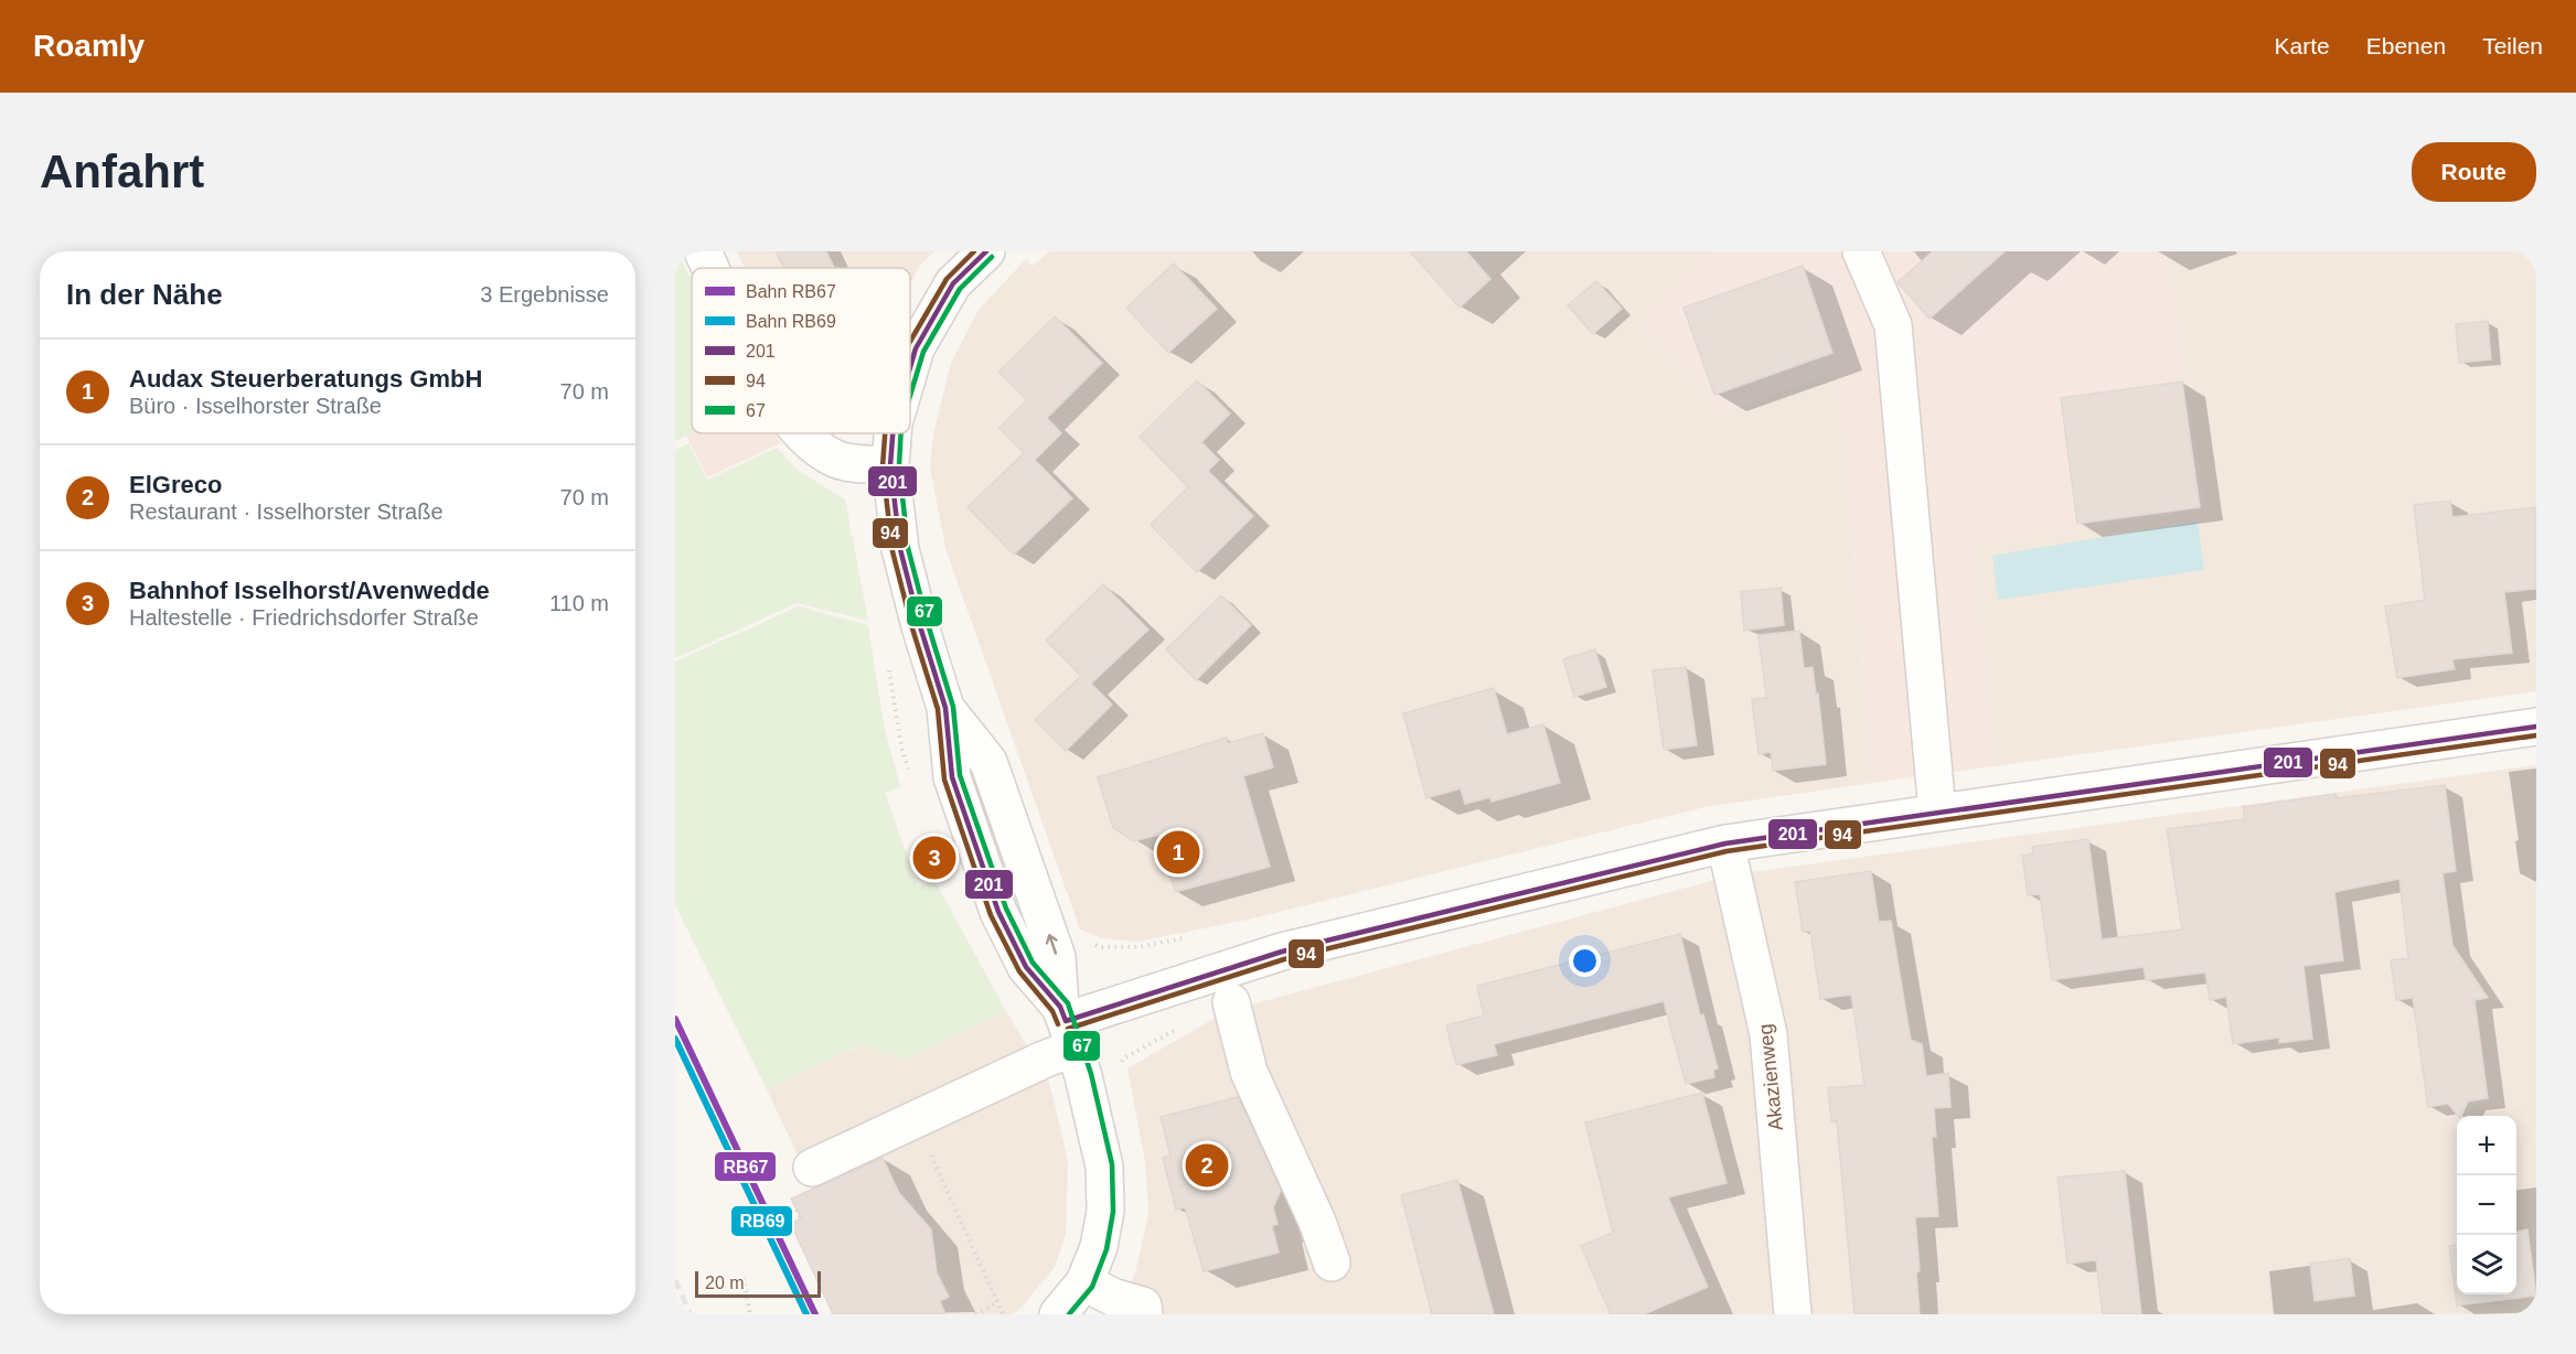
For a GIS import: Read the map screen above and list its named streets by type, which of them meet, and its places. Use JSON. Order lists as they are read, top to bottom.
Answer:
{
  "streets": {
    "street": ["Akazienweg"]
  },
  "lines": [
    "transit line 201",
    "transit line 94",
    "transit line 67",
    "rail line RB67",
    "rail line RB69"
  ],
  "legend": [
    "Bahn RB67",
    "Bahn RB69",
    "201",
    "94",
    "67"
  ],
  "scale_bar": "20 m",
  "page": {
    "header": "Roamly",
    "nav": ["Karte", "Ebenen", "Teilen"],
    "buttons": "Route",
    "title": "Anfahrt",
    "heading": ["In der Nähe", "3 Ergebnisse"],
    "list": [
      {
        "mark": "1",
        "name": "Audax Steuerberatungs GmbH",
        "note": "Büro · Isselhorster Straße",
        "value": "70 m"
      },
      {
        "mark": "2",
        "name": "ElGreco",
        "note": "Restaurant · Isselhorster Straße",
        "value": "70 m"
      },
      {
        "mark": "3",
        "name": "Bahnhof Isselhorst/Avenwedde",
        "note": "Haltestelle · Friedrichsdorfer Straße",
        "value": "110 m"
      }
    ],
    "pins": ["1", "3", "2"],
    "map_buttons": ["+", "−"],
    "scale": "20 m"
  }
}
